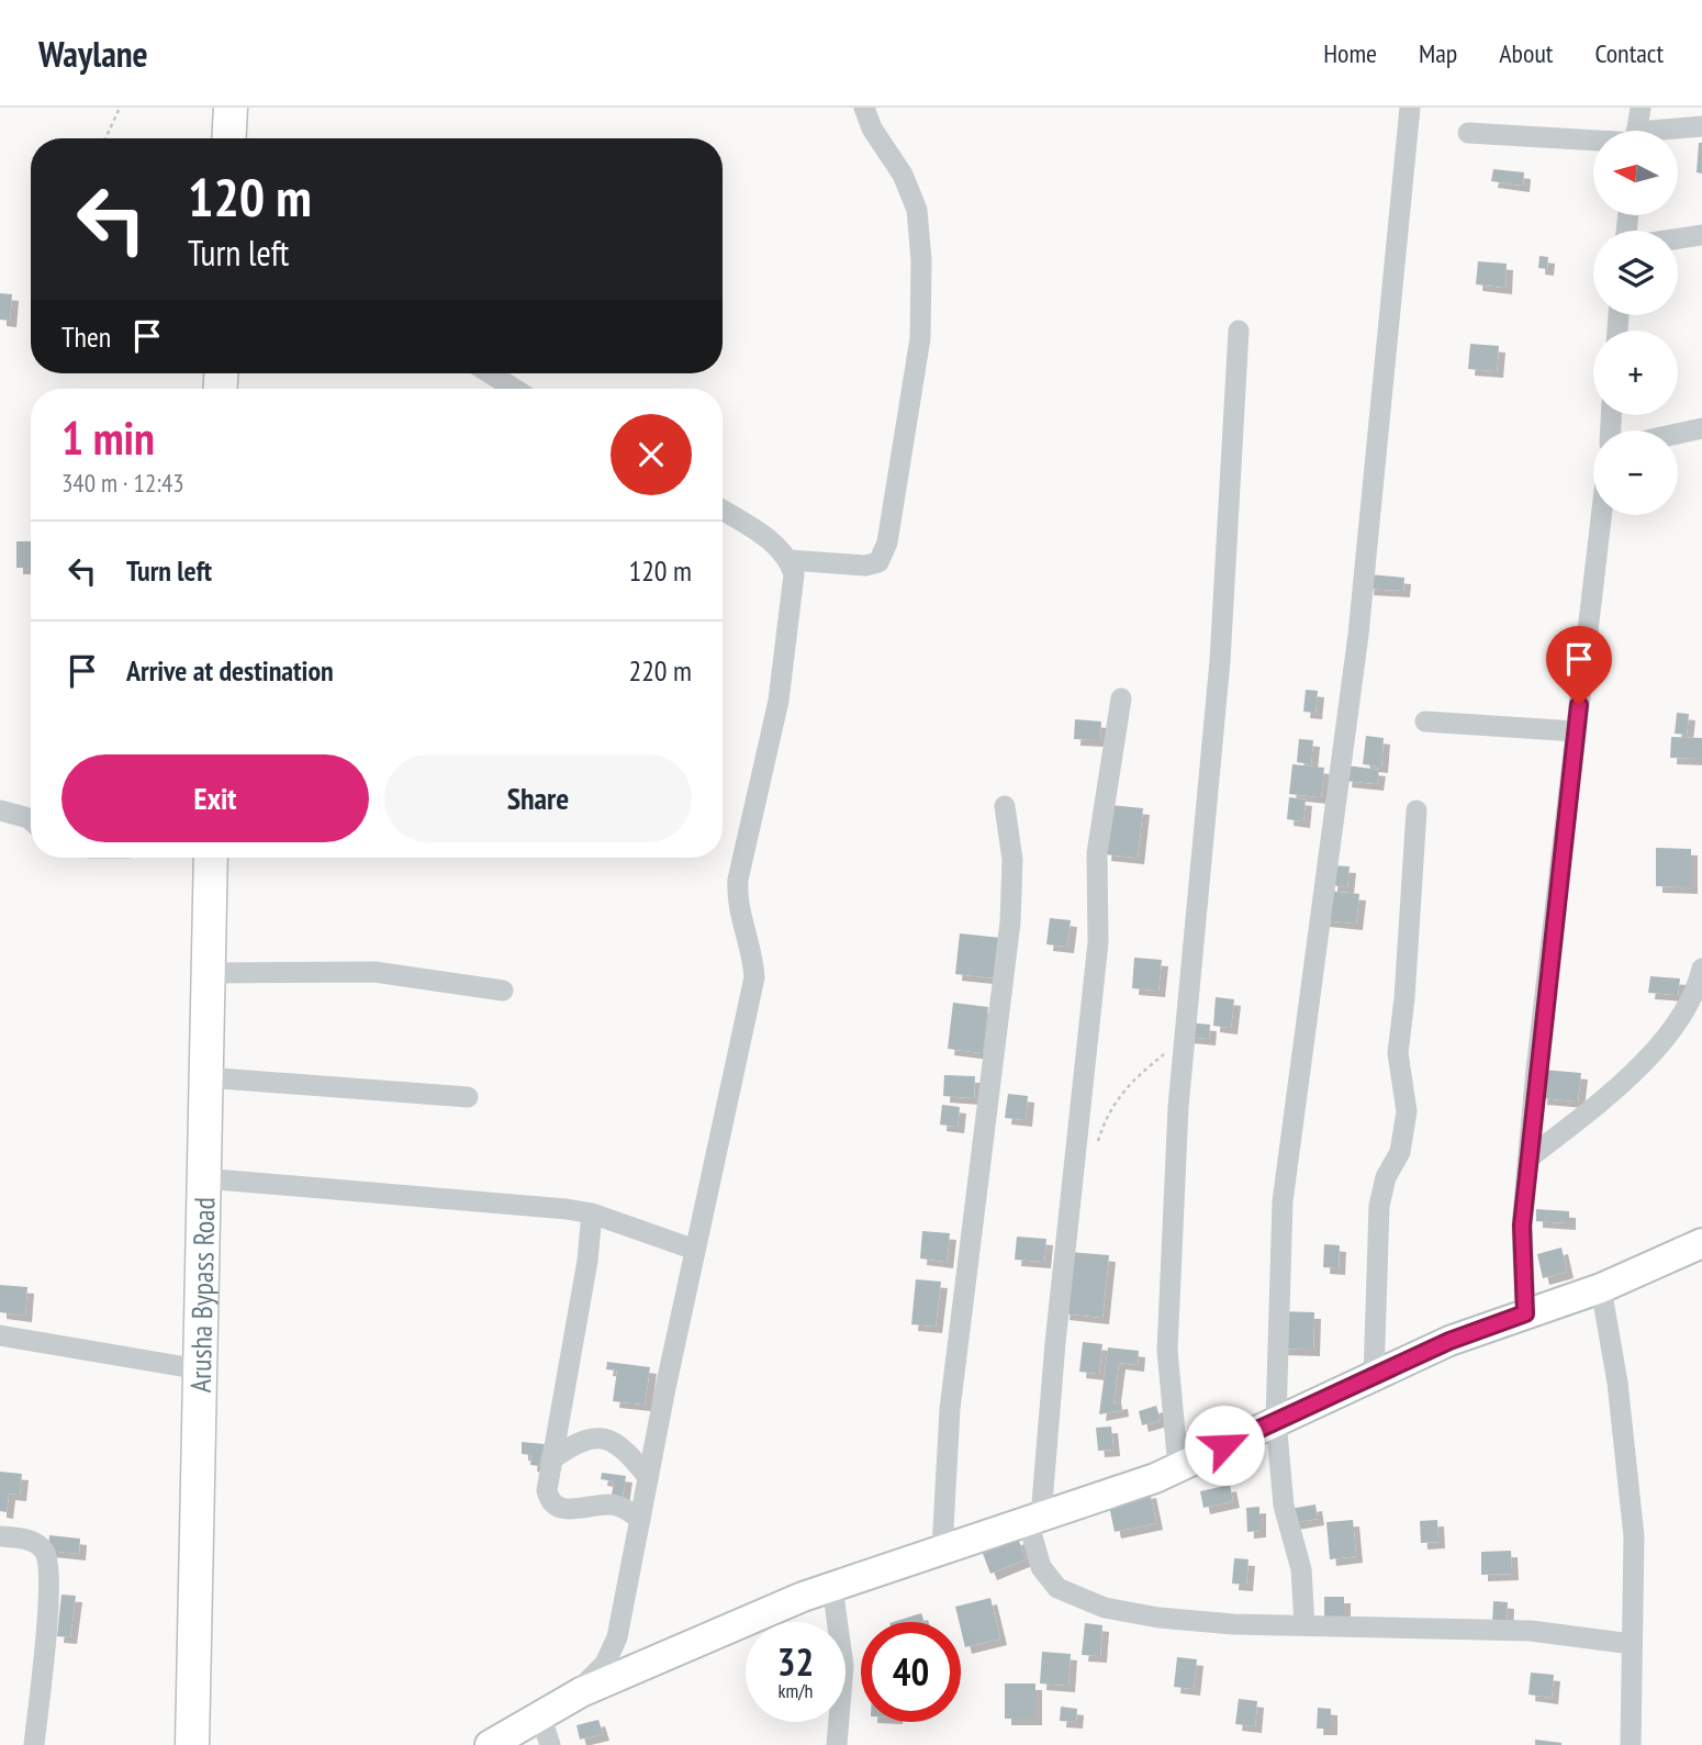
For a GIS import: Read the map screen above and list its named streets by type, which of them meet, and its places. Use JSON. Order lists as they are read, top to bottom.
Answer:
{
  "streets": {
    "main road": ["Arusha Bypass Road"]
  },
  "north": "left",
  "page": {
    "header": "Waylane",
    "nav": [
      "Home",
      "Map",
      "About",
      "Contact"
    ],
    "map_buttons": ["+", "−"],
    "turn": ["120 m", "Turn left"],
    "then": "Then",
    "heading": ["1 min", "340 m · 12:43"],
    "list": [
      {
        "name": "Turn left",
        "value": "120 m"
      },
      {
        "name": "Arrive at destination",
        "value": "220 m"
      }
    ],
    "buttons": ["Exit", "Share"],
    "speed": "32 km/h",
    "limit": "40"
  }
}
